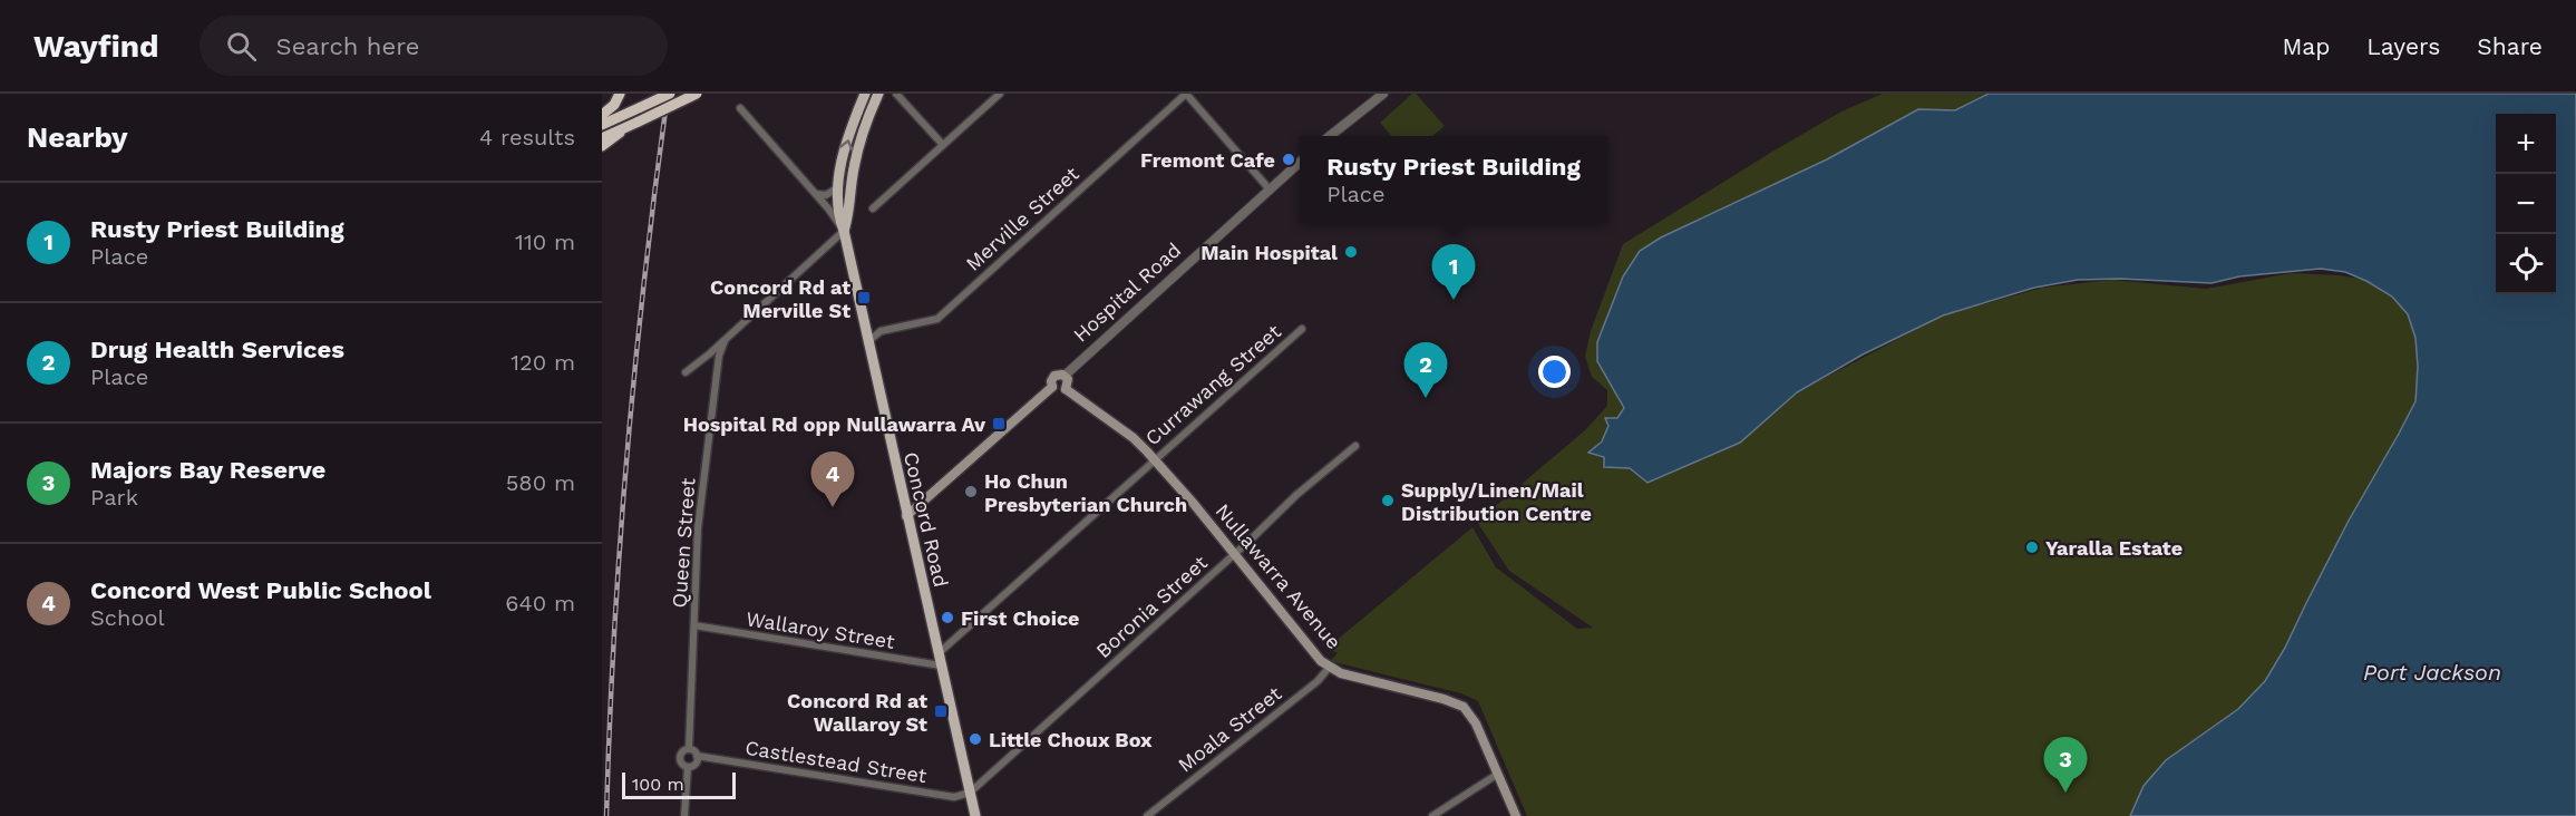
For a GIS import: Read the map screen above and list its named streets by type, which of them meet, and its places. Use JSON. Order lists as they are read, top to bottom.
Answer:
{
  "streets": {
    "main road": ["Concord Road", "Nullawarra Avenue"],
    "street": [
      "Merville Street",
      "Hospital Road",
      "Currawang Street",
      "Queen Street",
      "Boronia Street",
      "Wallaroy Street",
      "Moala Street",
      "Castlestead Street"
    ]
  },
  "crossings": [
    ["Merville Street", "Concord Road"],
    ["Hospital Road", "Nullawarra Avenue"],
    ["Currawang Street", "Concord Road"],
    ["Currawang Street", "Nullawarra Avenue"],
    ["Concord Road", "Boronia Street"],
    ["Concord Road", "Wallaroy Street"],
    ["Concord Road", "Castlestead Street"],
    ["Queen Street", "Wallaroy Street"],
    ["Queen Street", "Castlestead Street"],
    ["Nullawarra Avenue", "Boronia Street"],
    ["Nullawarra Avenue", "Moala Street"],
    ["Boronia Street", "Castlestead Street"]
  ],
  "water": ["Port Jackson"],
  "places": {
    "other": [
      "Fremont Cafe",
      "Main Hospital",
      "Ho Chun Presbyterian Church",
      "Supply/Linen/Mail Distribution Centre",
      "Yaralla Estate",
      "First Choice",
      "Little Choux Box"
    ],
    "transit": ["Concord Rd at Merville St", "Hospital Rd opp Nullawarra Av", "Concord Rd at Wallaroy St"]
  },
  "scale_bar": "100 m",
  "page": {
    "header": "Wayfind",
    "search": "Search here",
    "nav": ["Map", "Layers", "Share"],
    "heading": ["Nearby", "4 results"],
    "map_buttons": ["+", "−"],
    "popup": ["Rusty Priest Building", "Place"],
    "list": [
      {
        "mark": "1",
        "name": "Rusty Priest Building",
        "note": "Place",
        "value": "110 m"
      },
      {
        "mark": "2",
        "name": "Drug Health Services",
        "note": "Place",
        "value": "120 m"
      },
      {
        "mark": "3",
        "name": "Majors Bay Reserve",
        "note": "Park",
        "value": "580 m"
      },
      {
        "mark": "4",
        "name": "Concord West Public School",
        "note": "School",
        "value": "640 m"
      }
    ],
    "pins": [
      "1",
      "2",
      "4",
      "3"
    ],
    "scale": "100 m"
  }
}
